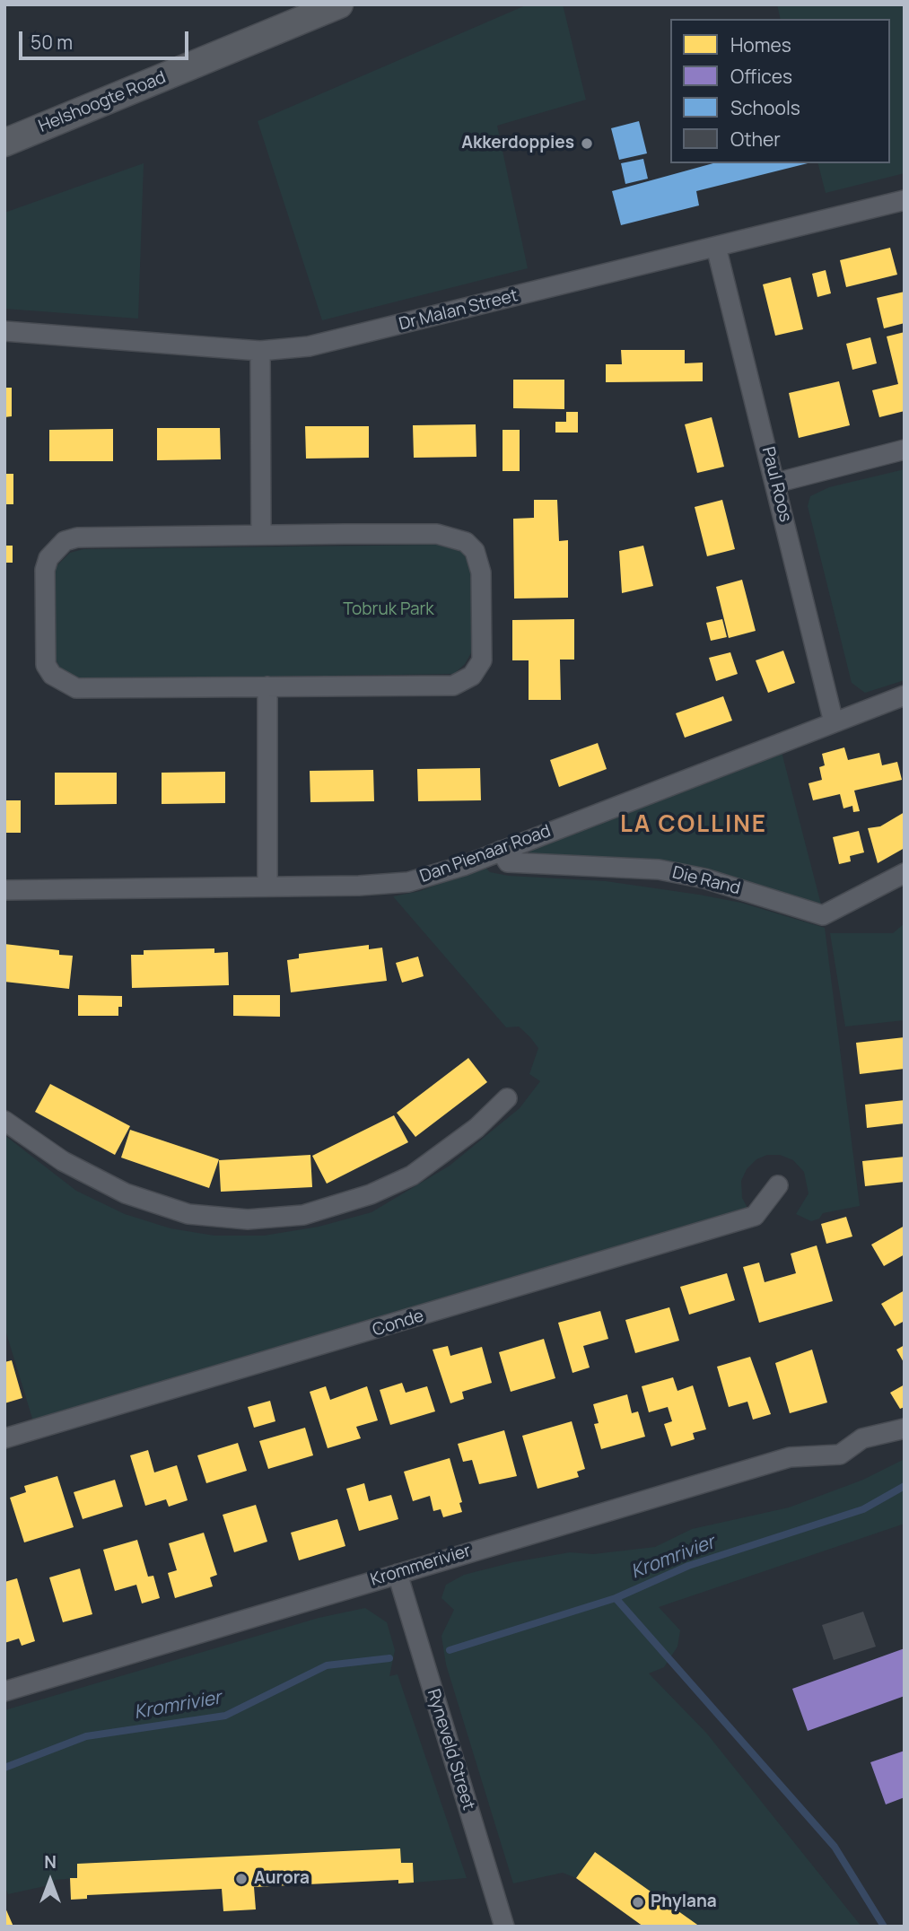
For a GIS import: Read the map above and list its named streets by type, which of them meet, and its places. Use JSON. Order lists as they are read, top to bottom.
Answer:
{
  "streets": {
    "main road": ["Helshoogte Road"],
    "street": [
      "Dr Malan Street",
      "Paul Roos",
      "Dan Pienaar Road",
      "Die Rand",
      "Conde",
      "Krommerivier",
      "Ryneveld Street"
    ]
  },
  "crossings": [
    ["Dr Malan Street", "Paul Roos"],
    ["Paul Roos", "Dan Pienaar Road"],
    ["Dan Pienaar Road", "Die Rand"],
    ["Krommerivier", "Ryneveld Street"]
  ],
  "districts": ["LA COLLINE"],
  "water": ["Kromrivier"],
  "parks": ["Tobruk Park"],
  "places": ["Akkerdoppies", "Aurora", "Phylana"],
  "legend": [
    "Homes",
    "Offices",
    "Schools",
    "Other"
  ],
  "scale_bar": "50 m",
  "north": "top"
}
